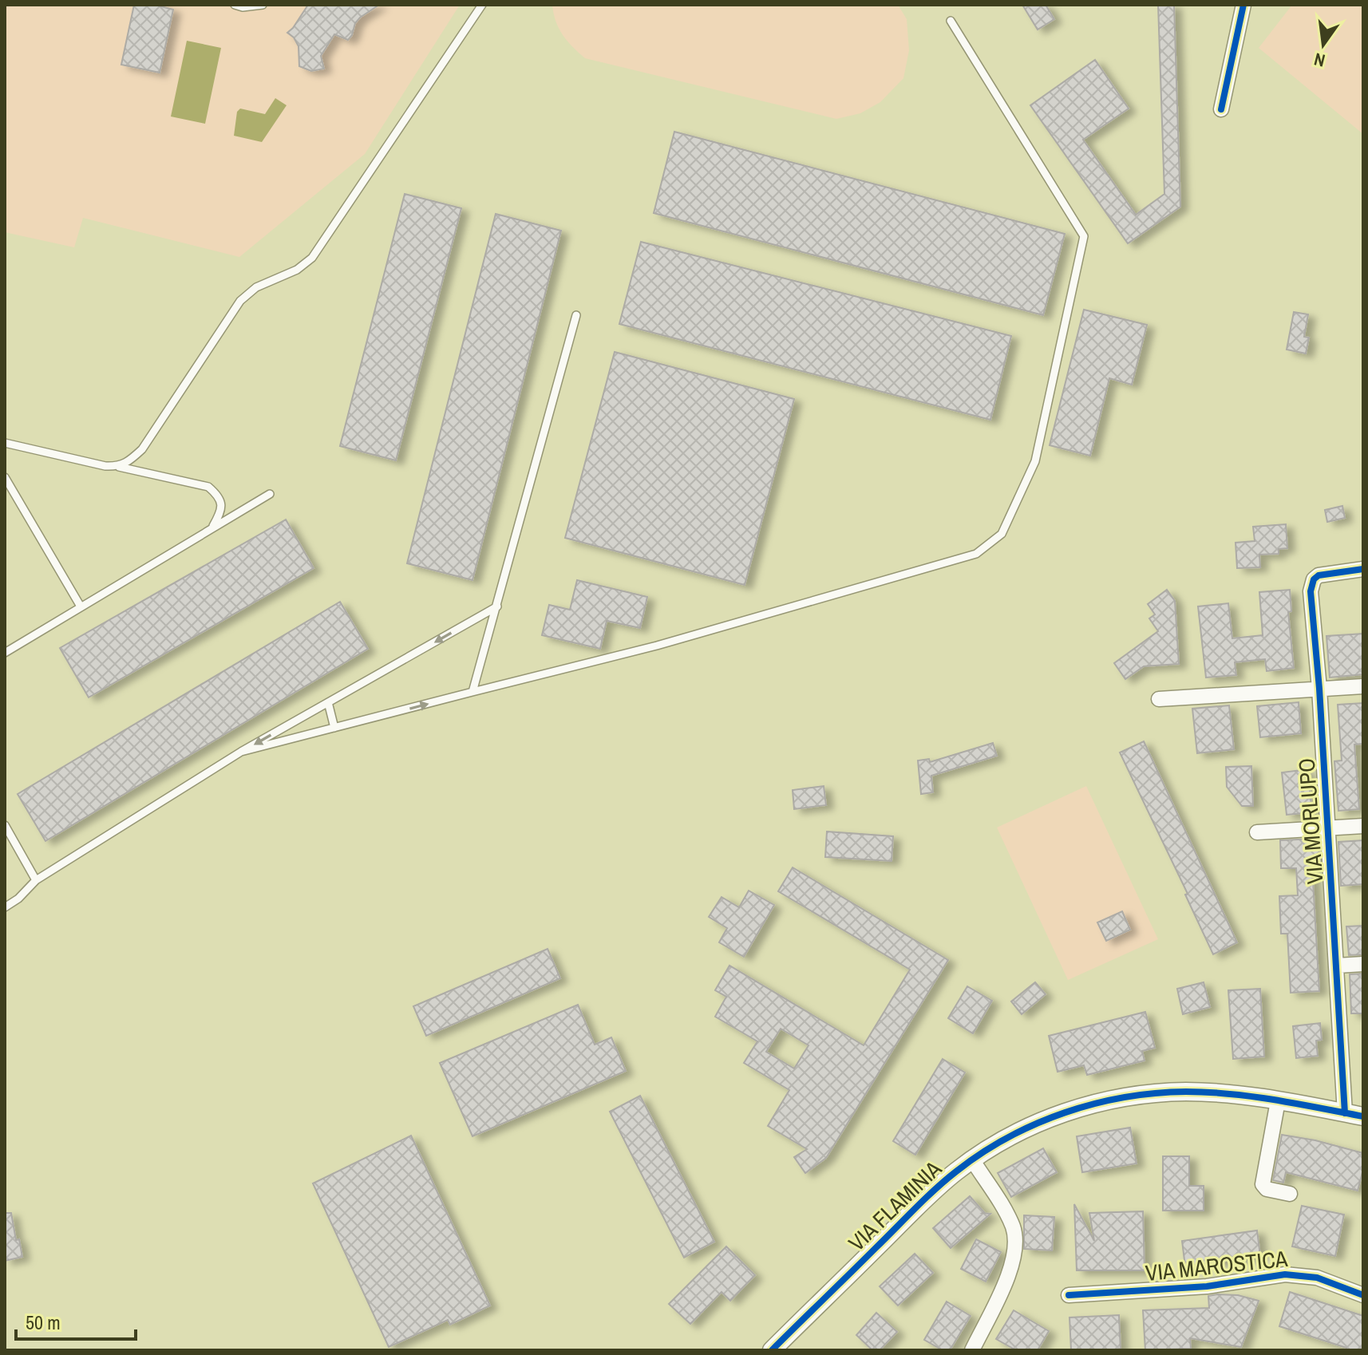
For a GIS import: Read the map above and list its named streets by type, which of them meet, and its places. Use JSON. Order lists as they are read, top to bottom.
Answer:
{
  "streets": {
    "street": ["VIA MORLUPO", "VIA FLAMINIA", "VIA MAROSTICA"]
  },
  "crossings": [
    ["VIA MORLUPO", "VIA FLAMINIA"]
  ],
  "scale_bar": "50 m",
  "north": "bottom"
}
